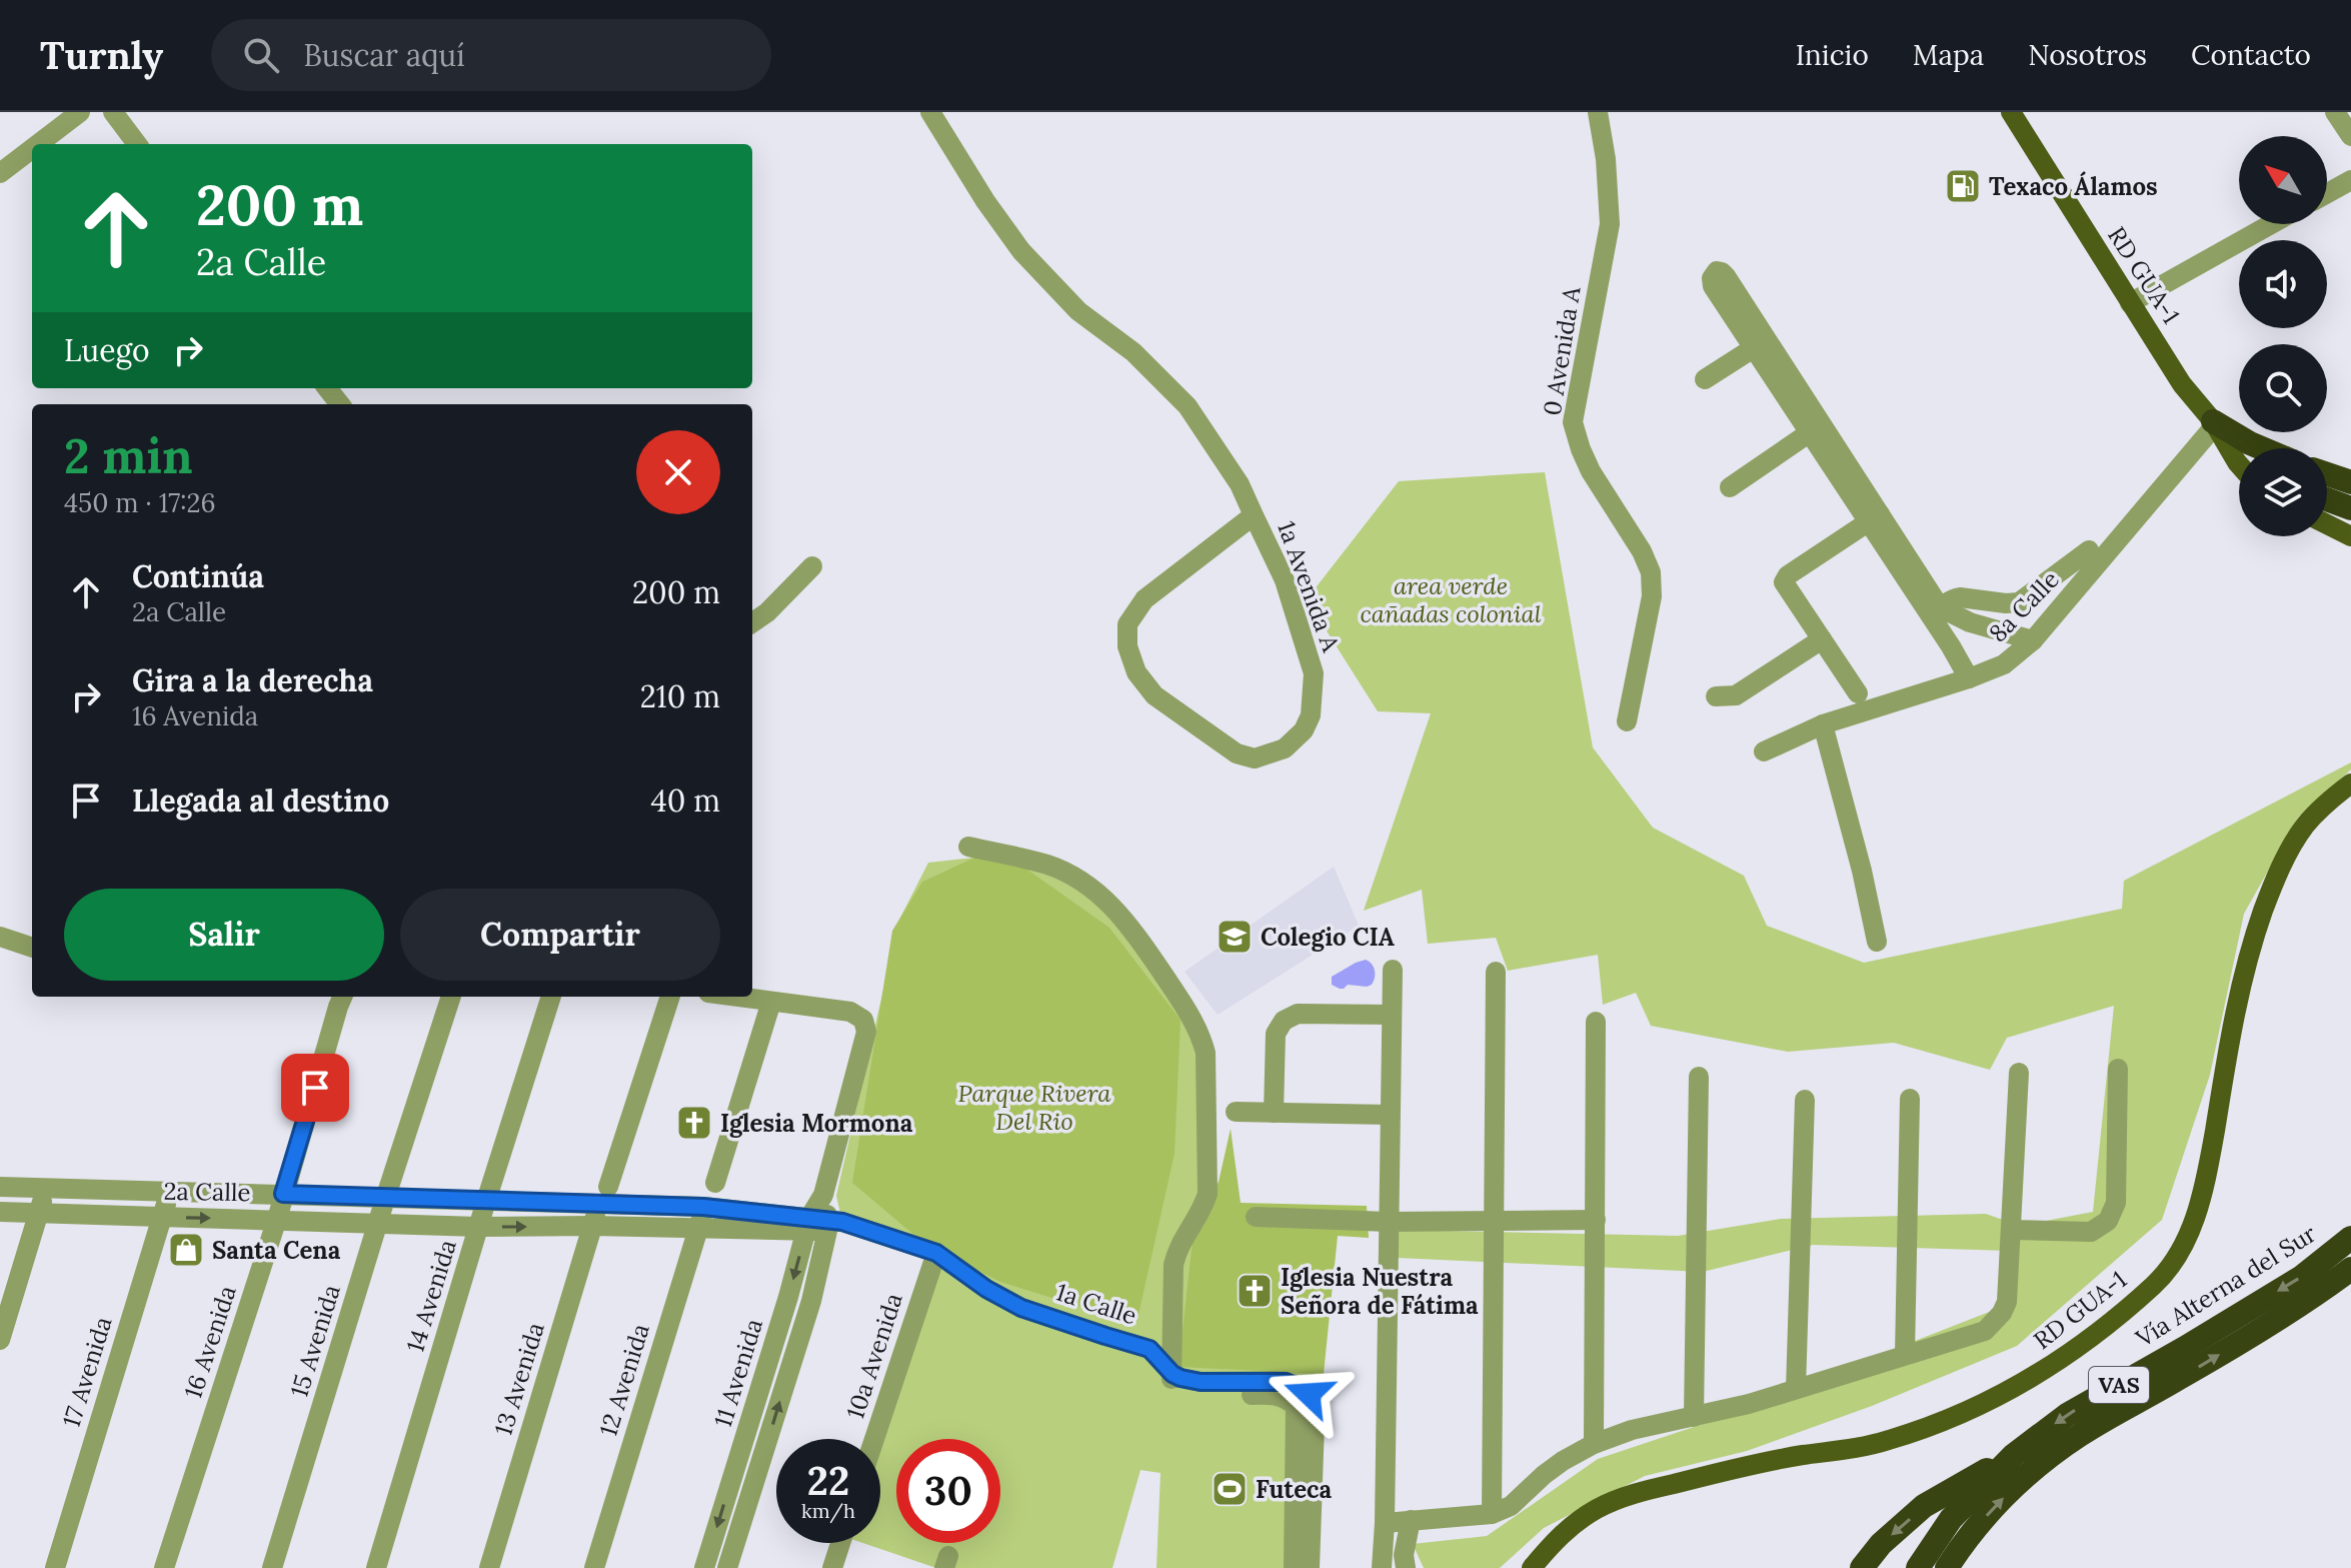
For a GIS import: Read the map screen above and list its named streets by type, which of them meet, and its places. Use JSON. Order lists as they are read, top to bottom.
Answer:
{
  "streets": {
    "highway": ["Vía Alterna del Sur", "VAS"],
    "main road": ["RD GUA-1"],
    "street": [
      "0 Avenida A",
      "1a Avenida A",
      "8a Calle",
      "2a Calle",
      "14 Avenida",
      "1a Calle",
      "15 Avenida",
      "16 Avenida",
      "10a Avenida",
      "17 Avenida",
      "11 Avenida",
      "13 Avenida",
      "12 Avenida"
    ]
  },
  "crossings": [
    ["RD GUA-1", "8a Calle"],
    ["2a Calle", "14 Avenida"],
    ["2a Calle", "1a Calle"],
    ["2a Calle", "15 Avenida"],
    ["2a Calle", "16 Avenida"],
    ["2a Calle", "17 Avenida"],
    ["2a Calle", "11 Avenida"],
    ["2a Calle", "13 Avenida"],
    ["2a Calle", "12 Avenida"],
    ["1a Calle", "10a Avenida"],
    ["1a Calle", "11 Avenida"]
  ],
  "parks": ["area verde cañadas colonial", "Parque Rivera Del Rio"],
  "places": {
    "fuel station": ["Texaco Álamos"],
    "school or university": ["Colegio CIA"],
    "church": ["Iglesia Mormona", "Iglesia Nuestra Señora de Fátima"],
    "shop": ["Santa Cena"],
    "sports": ["Futeca"]
  },
  "north": "top left",
  "page": {
    "header": "Turnly",
    "search": "Buscar aquí",
    "nav": [
      "Inicio",
      "Mapa",
      "Nosotros",
      "Contacto"
    ],
    "turn": ["200 m", "2a Calle"],
    "then": "Luego",
    "heading": ["2 min", "450 m · 17:26"],
    "list": [
      {
        "name": "Continúa",
        "note": "2a Calle",
        "value": "200 m"
      },
      {
        "name": "Gira a la derecha",
        "note": "16 Avenida",
        "value": "210 m"
      },
      {
        "name": "Llegada al destino",
        "value": "40 m"
      }
    ],
    "buttons": ["Salir", "Compartir"],
    "speed": "22 km/h",
    "limit": "30"
  }
}
